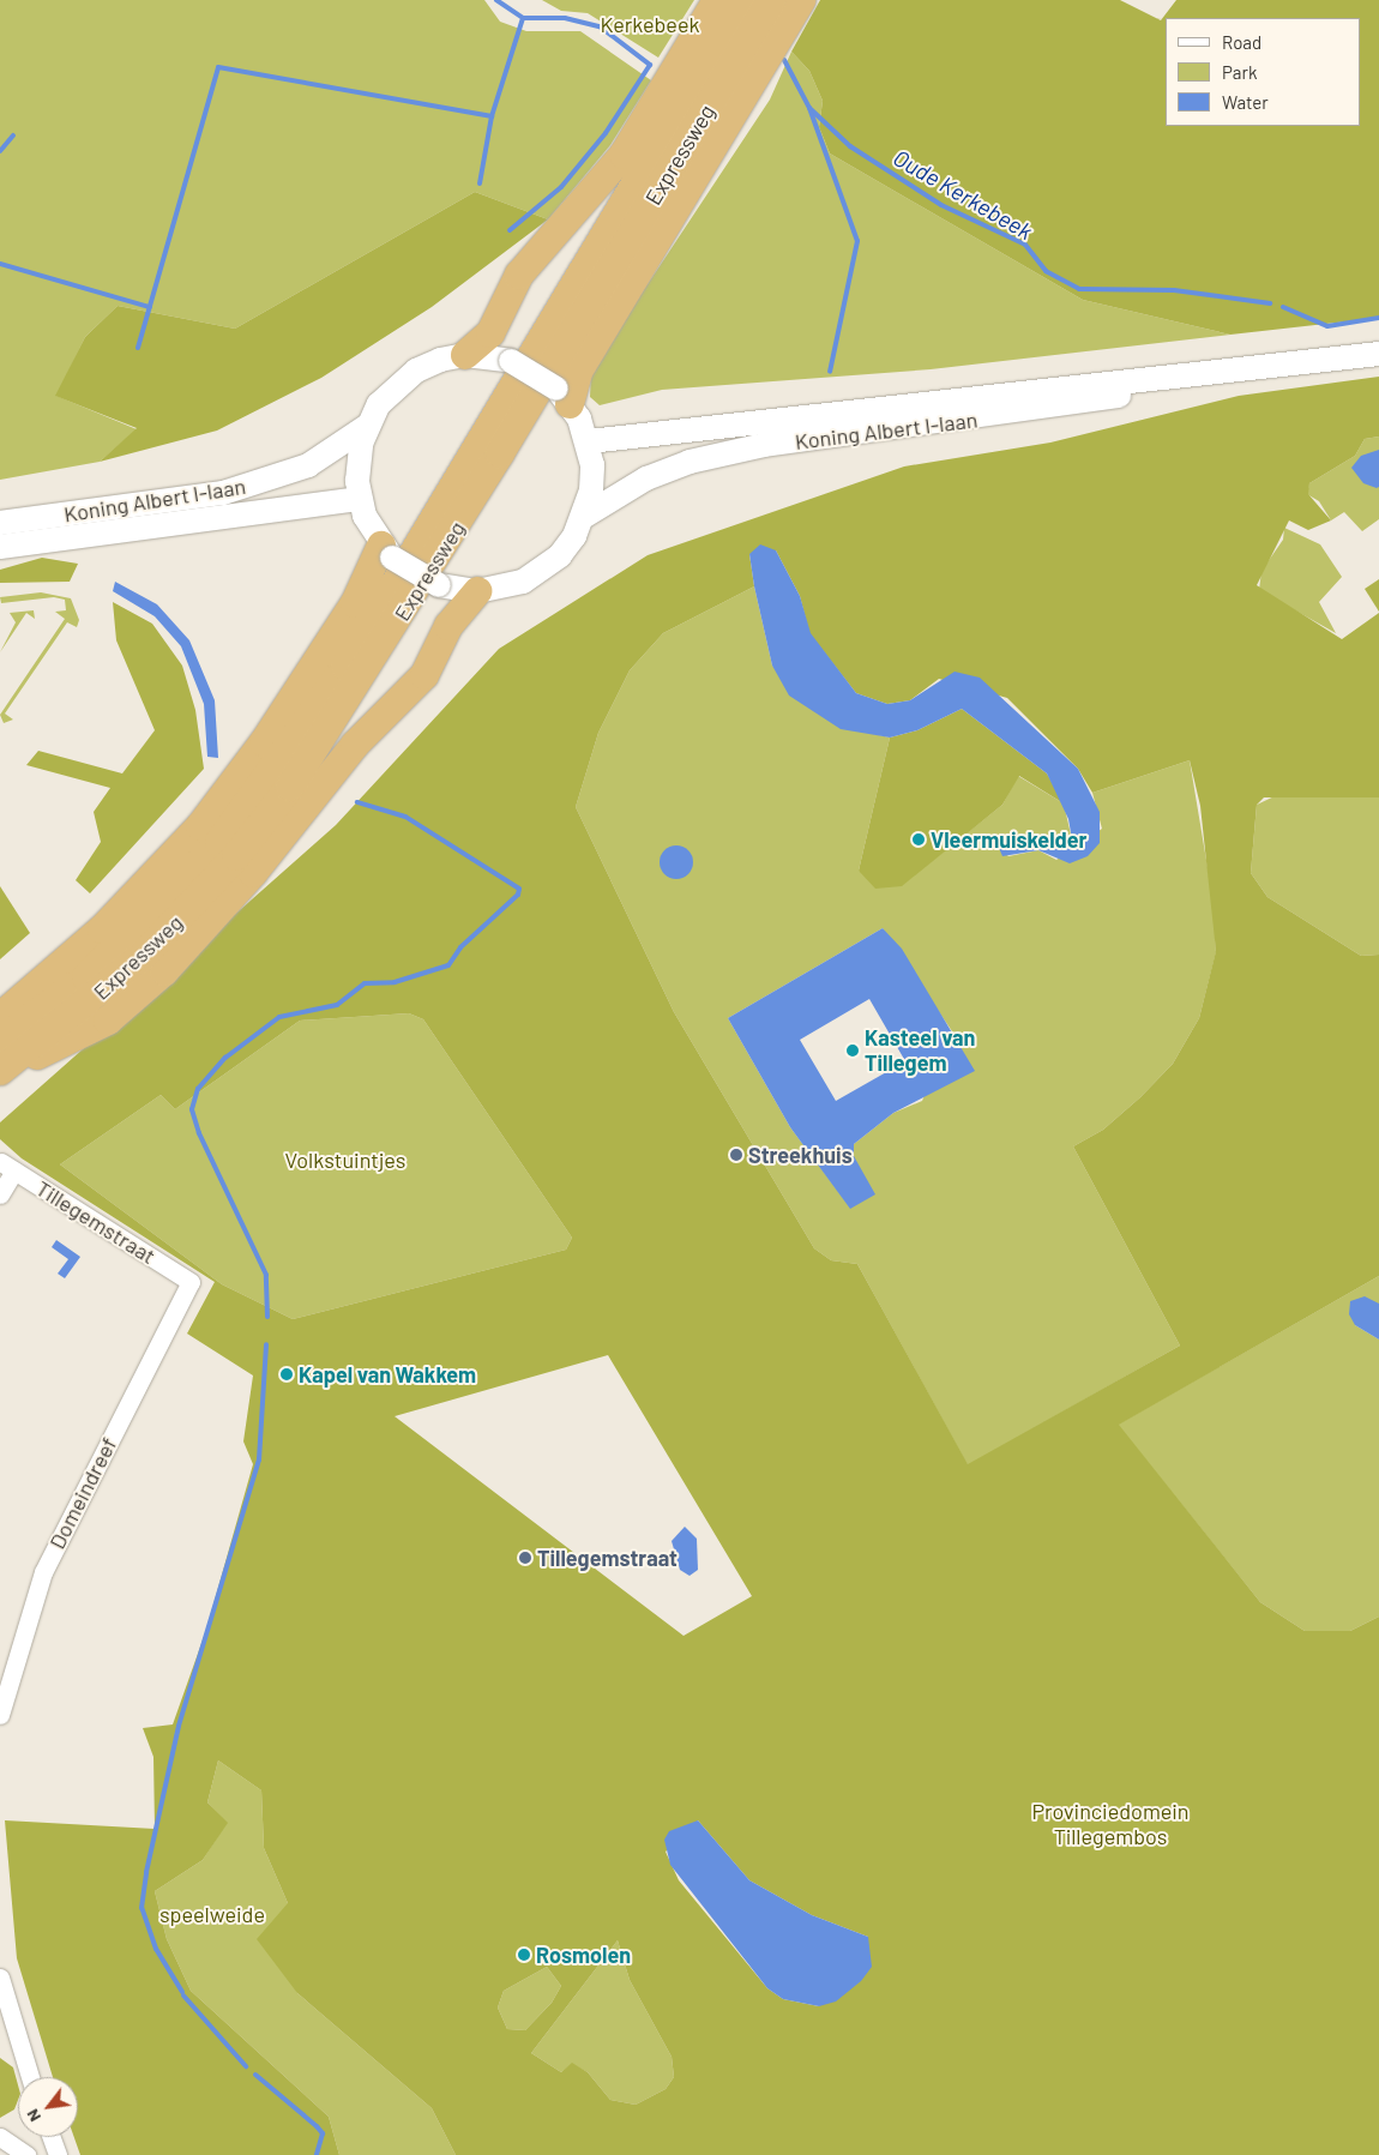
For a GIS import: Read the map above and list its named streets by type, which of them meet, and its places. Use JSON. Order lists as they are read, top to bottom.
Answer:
{
  "streets": {
    "highway": ["Expressweg"],
    "main road": ["Koning Albert I-laan"],
    "street": ["Tillegemstraat", "Domeindreef"]
  },
  "crossings": [
    ["Tillegemstraat", "Domeindreef"]
  ],
  "water": ["Oude Kerkebeek"],
  "parks": [
    "Kerkebeek",
    "Volkstuintjes",
    "Provinciedomein Tillegembos",
    "speelweide"
  ],
  "places": [
    "Vleermuiskelder",
    "Kasteel van Tillegem",
    "Streekhuis",
    "Kapel van Wakkem",
    "Tillegemstraat",
    "Rosmolen"
  ],
  "legend": ["Road", "Park", "Water"],
  "north": "bottom left"
}
